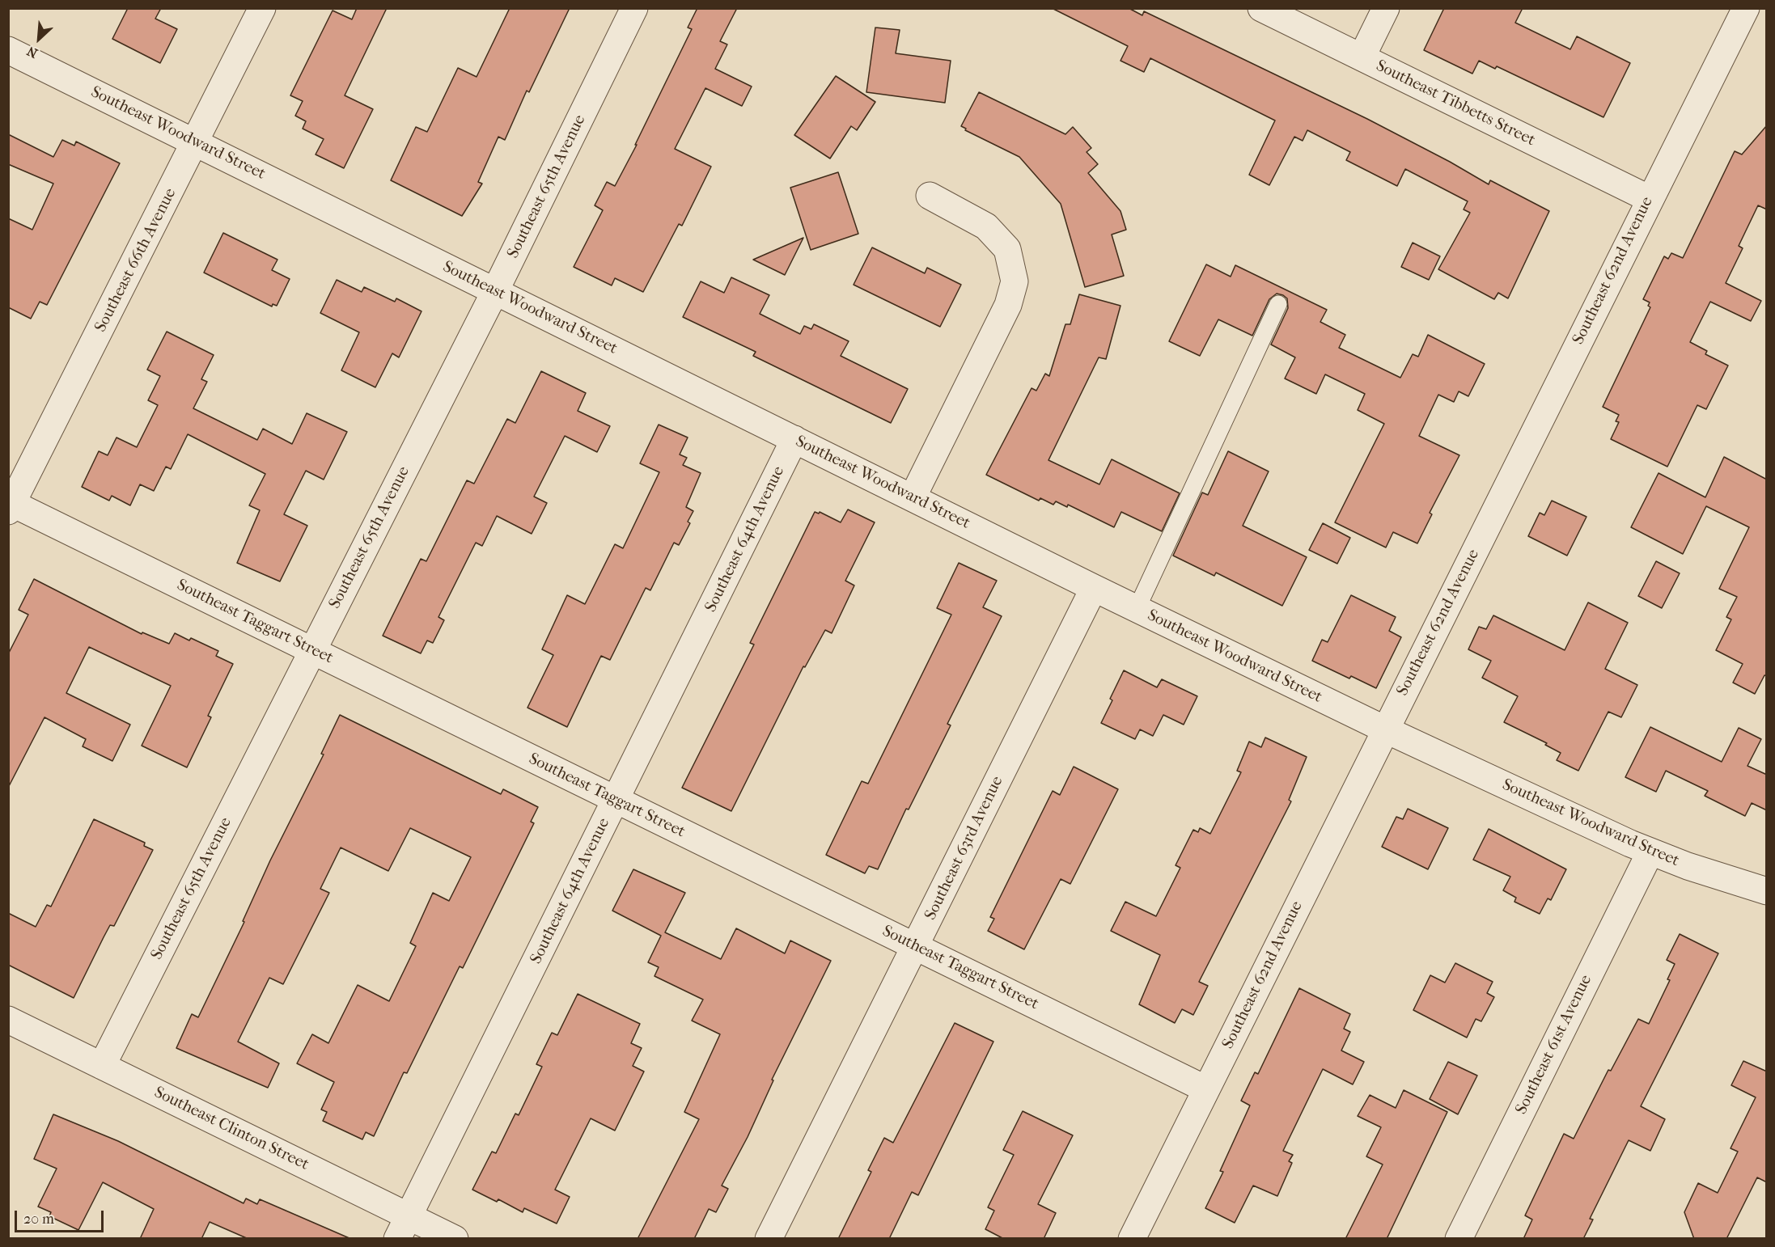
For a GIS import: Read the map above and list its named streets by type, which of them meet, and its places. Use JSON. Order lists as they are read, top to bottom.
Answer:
{
  "streets": {
    "street": [
      "Southeast Tibbetts Street",
      "Southeast Woodward Street",
      "Southeast 65th Avenue",
      "Southeast 66th Avenue",
      "Southeast 62nd Avenue",
      "Southeast 64th Avenue",
      "Southeast Taggart Street",
      "Southeast 63rd Avenue",
      "Southeast 61st Avenue",
      "Southeast Clinton Street"
    ]
  },
  "crossings": [
    ["Southeast Tibbetts Street", "Southeast 62nd Avenue"],
    ["Southeast Woodward Street", "Southeast 65th Avenue"],
    ["Southeast Woodward Street", "Southeast 66th Avenue"],
    ["Southeast Woodward Street", "Southeast 62nd Avenue"],
    ["Southeast Woodward Street", "Southeast 64th Avenue"],
    ["Southeast Woodward Street", "Southeast 63rd Avenue"],
    ["Southeast Woodward Street", "Southeast 61st Avenue"],
    ["Southeast 65th Avenue", "Southeast Taggart Street"],
    ["Southeast 65th Avenue", "Southeast Clinton Street"],
    ["Southeast 66th Avenue", "Southeast Taggart Street"],
    ["Southeast 62nd Avenue", "Southeast Taggart Street"],
    ["Southeast 64th Avenue", "Southeast Taggart Street"],
    ["Southeast 64th Avenue", "Southeast Clinton Street"],
    ["Southeast Taggart Street", "Southeast 63rd Avenue"]
  ],
  "scale_bar": "20 m",
  "north": "bottom left"
}
